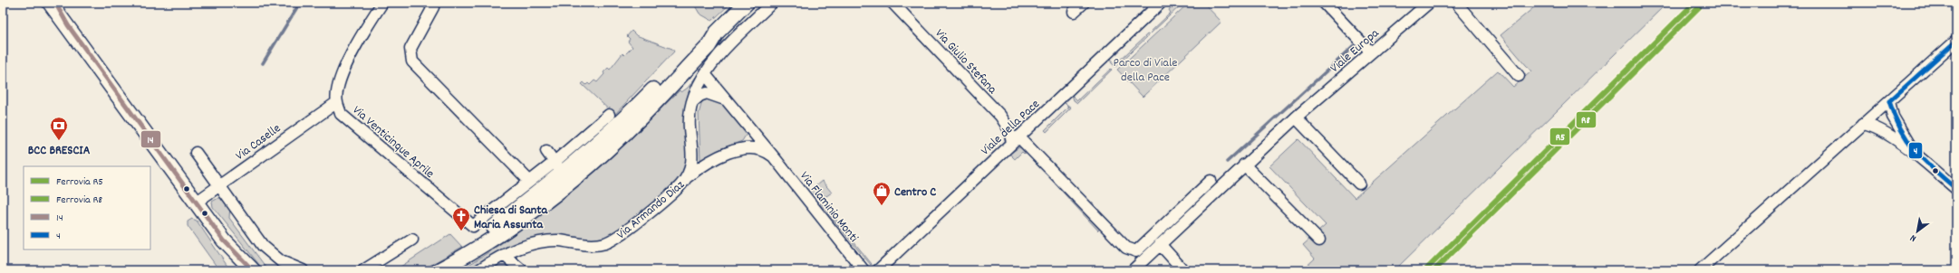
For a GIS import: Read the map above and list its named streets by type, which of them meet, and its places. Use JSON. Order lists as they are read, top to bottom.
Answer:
{
  "streets": {
    "street": [
      "Viale Europa",
      "Via Giulio Stefana",
      "Viale della Pace",
      "Via Caselle",
      "Via Venticinque Aprile",
      "Via Flaminio Monti",
      "Via Armando Diaz"
    ]
  },
  "crossings": [
    ["Via Giulio Stefana", "Viale della Pace"],
    ["Via Caselle", "Via Venticinque Aprile"],
    ["Via Flaminio Monti", "Via Armando Diaz"]
  ],
  "parks": ["Parco di Viale della Pace"],
  "places": {
    "bank": ["BCC BRESCIA"],
    "shop": ["Centro C"],
    "church": ["Chiesa di Santa Maria Assunta"]
  },
  "lines": [
    "rail line R5",
    "transit line 14",
    "rail line R8",
    "transit line 4"
  ],
  "legend": [
    "Ferrovia R5",
    "Ferrovia R8",
    "14",
    "4"
  ],
  "north": "bottom left"
}
